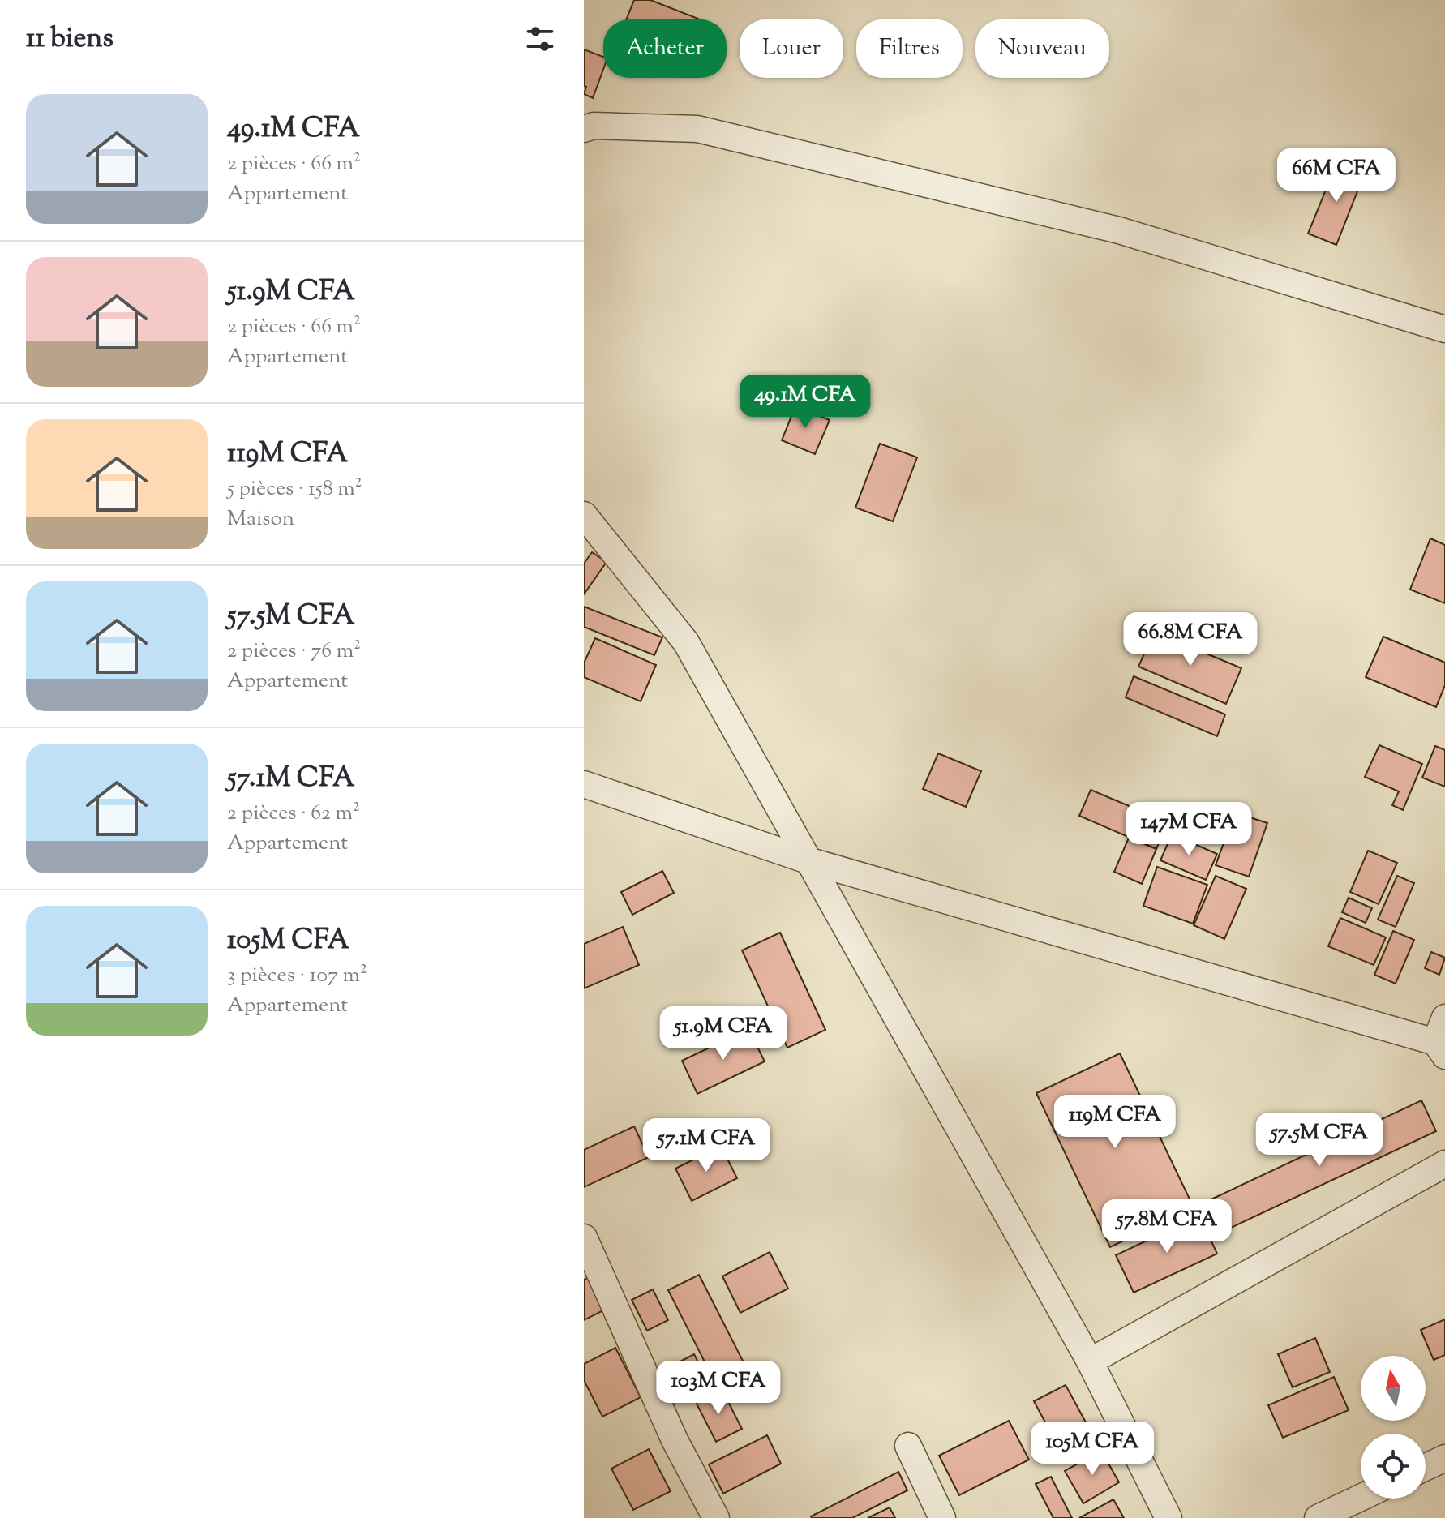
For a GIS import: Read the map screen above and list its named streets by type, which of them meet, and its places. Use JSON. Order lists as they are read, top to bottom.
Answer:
{
  "north": "top",
  "page": {
    "heading": "11 biens",
    "chip": [
      "Acheter",
      "Louer",
      "Filtres",
      "Nouveau"
    ],
    "list": [
      {
        "name": "49.1M CFA",
        "note": "2 pièces · 66 m² · Appartement"
      },
      {
        "name": "51.9M CFA",
        "note": "2 pièces · 66 m² · Appartement"
      },
      {
        "name": "119M CFA",
        "note": "5 pièces · 158 m² · Maison"
      },
      {
        "name": "57.5M CFA",
        "note": "2 pièces · 76 m² · Appartement"
      },
      {
        "name": "57.1M CFA",
        "note": "2 pièces · 62 m² · Appartement"
      },
      {
        "name": "105M CFA",
        "note": "3 pièces · 107 m² · Appartement"
      }
    ],
    "price": [
      "66M CFA",
      "49.1M CFA",
      "66.8M CFA",
      "147M CFA",
      "51.9M CFA",
      "119M CFA",
      "57.5M CFA",
      "57.1M CFA",
      "57.8M CFA",
      "103M CFA",
      "105M CFA"
    ]
  }
}
